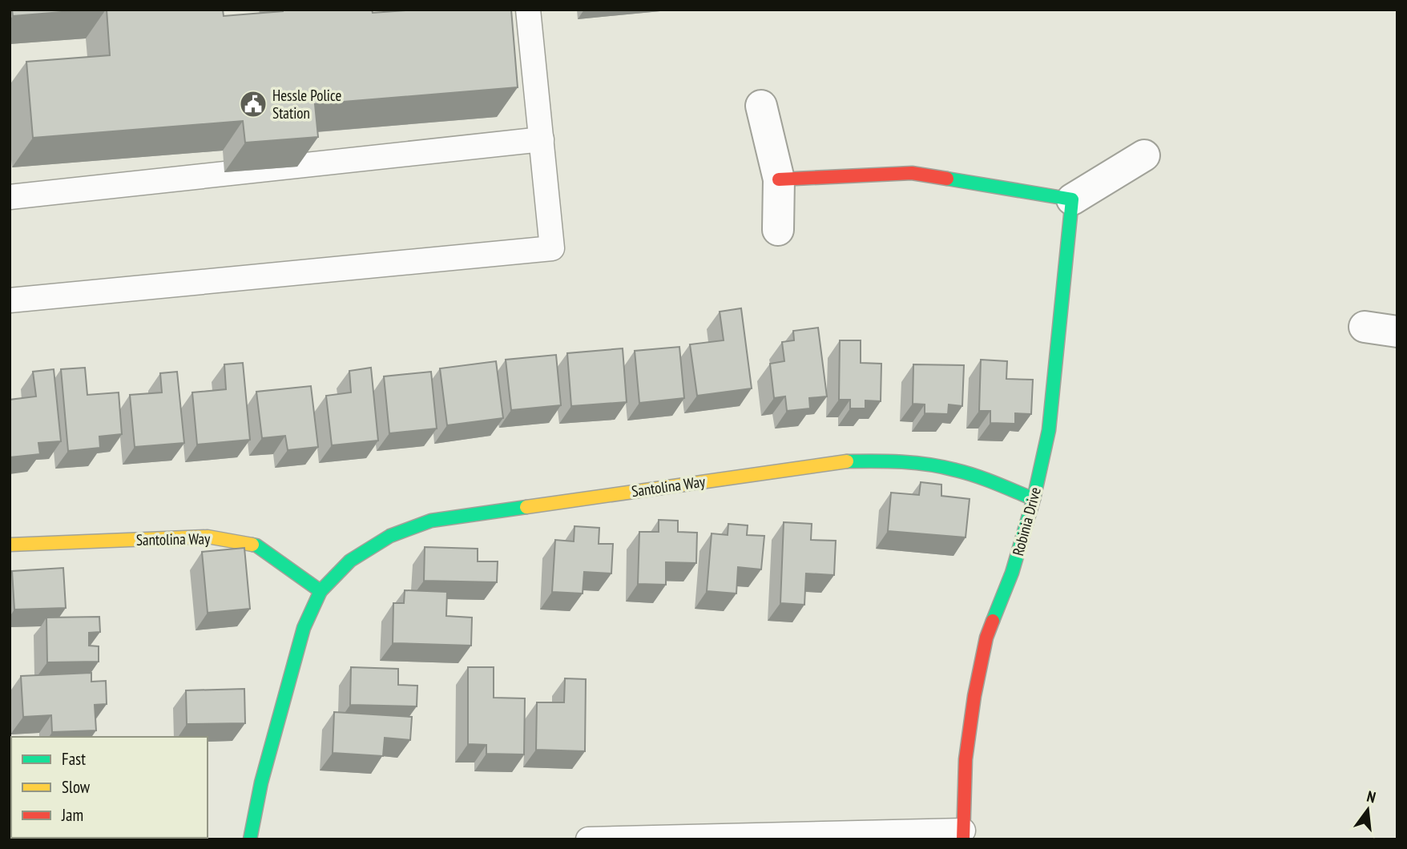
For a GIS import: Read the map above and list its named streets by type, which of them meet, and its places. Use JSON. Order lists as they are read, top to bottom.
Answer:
{
  "streets": {
    "street": ["Santolina Way", "Robinia Drive"]
  },
  "crossings": [
    ["Santolina Way", "Robinia Drive"]
  ],
  "places": {
    "public building": ["Hessle Police Station"]
  },
  "legend": ["Fast", "Slow", "Jam"],
  "north": "top"
}
